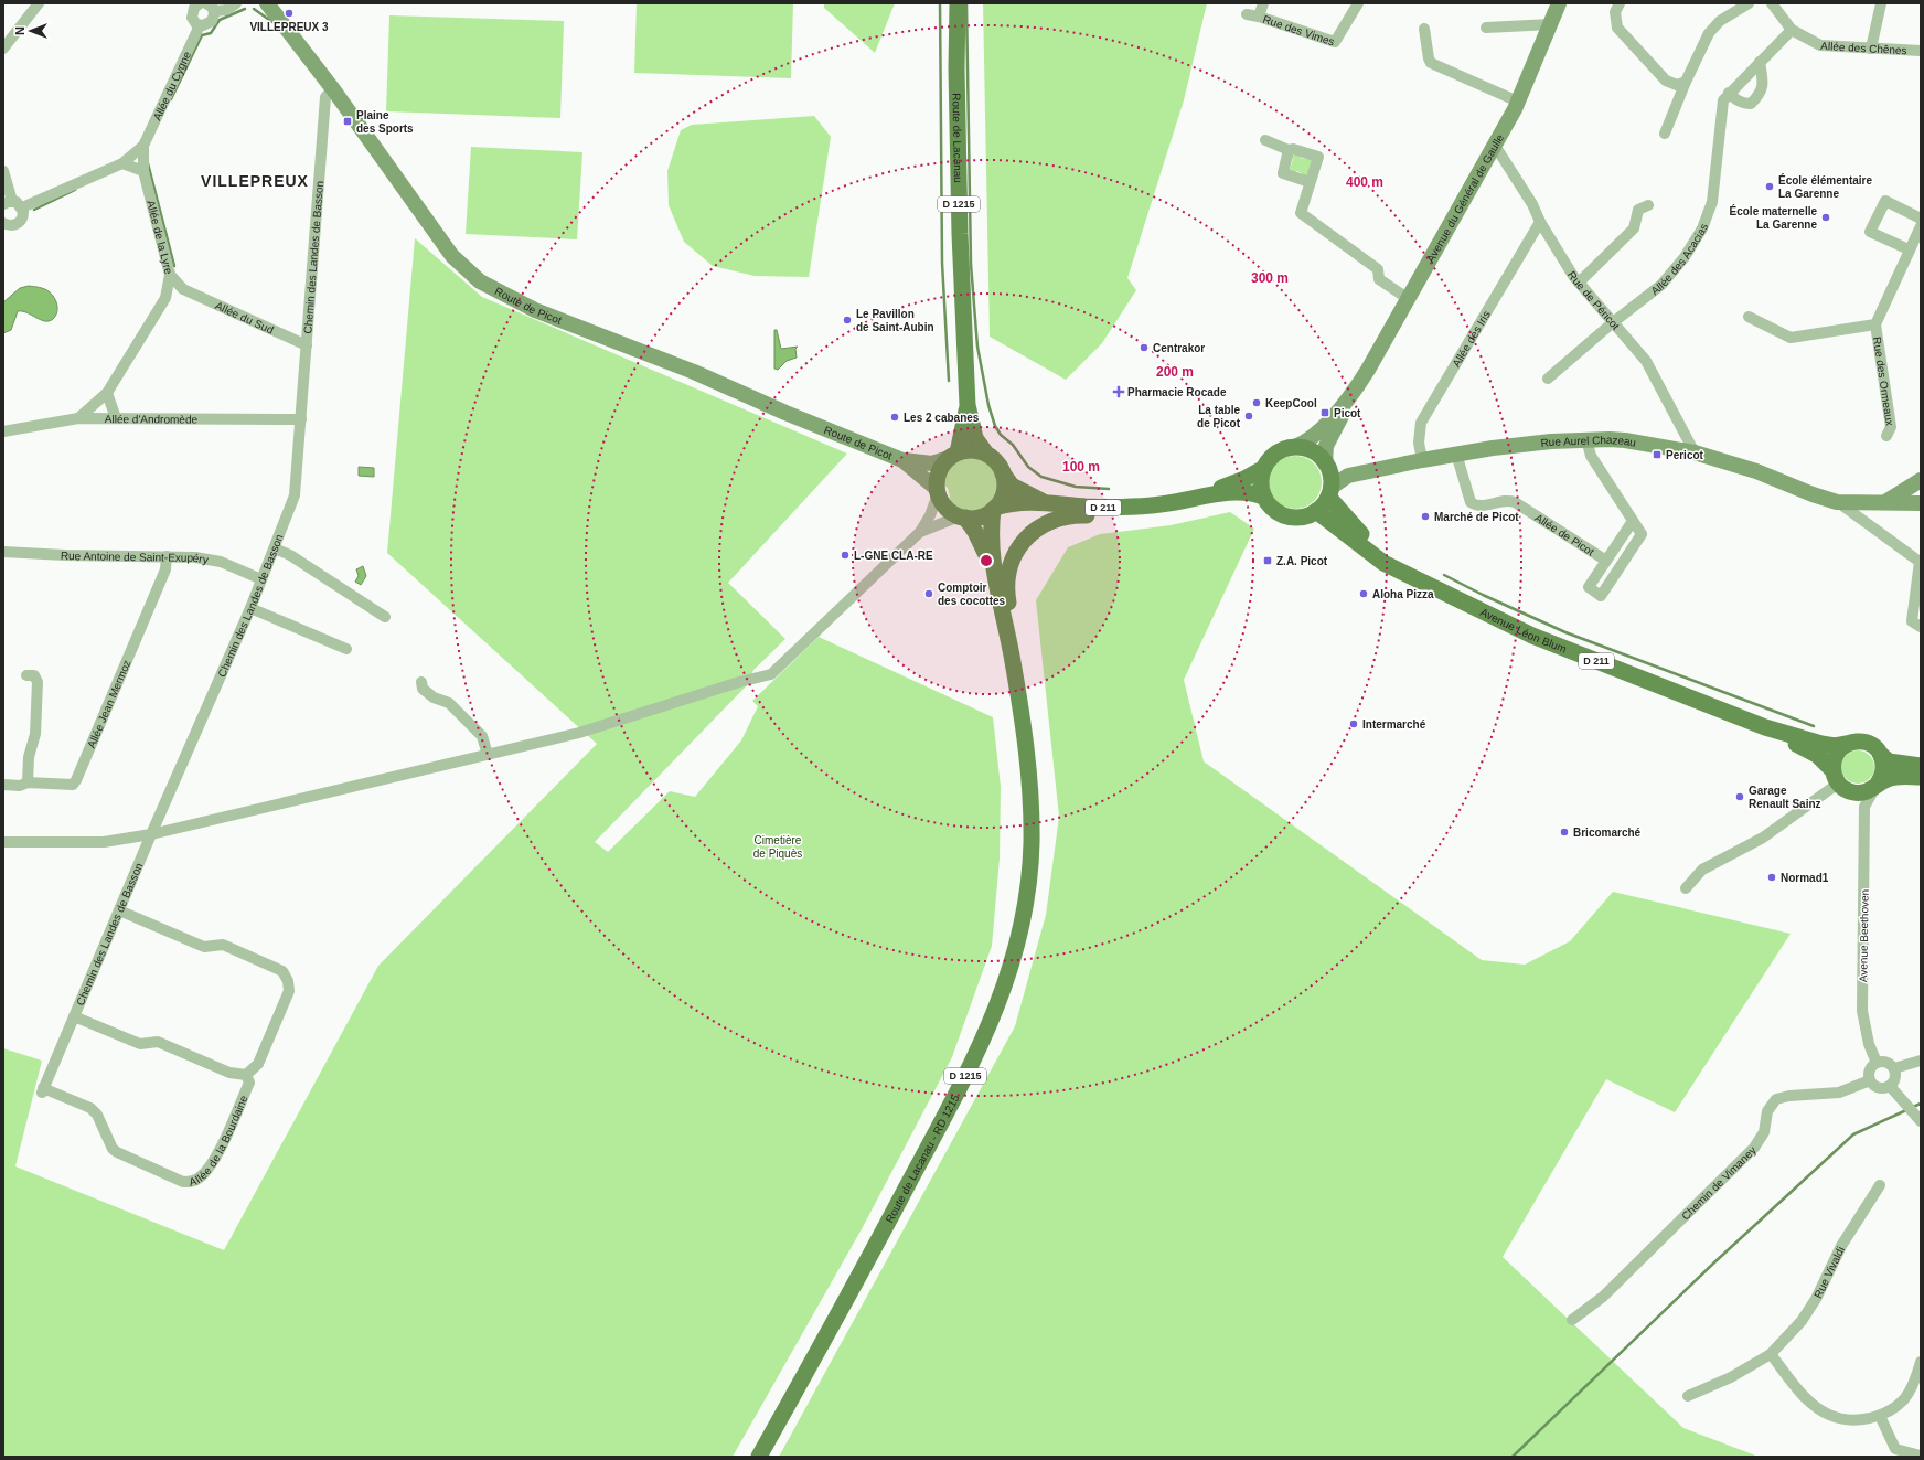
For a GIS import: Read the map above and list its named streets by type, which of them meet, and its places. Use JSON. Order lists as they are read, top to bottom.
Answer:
{
  "streets": {
    "main road": [
      "Route de Lacanau",
      "Avenue du Général de Gaulle",
      "D 1215",
      "Route de Picot",
      "Rue Aurel Chazeau",
      "D 211",
      "Avenue Léon Blum",
      "Route de Lacanau - RD 1215"
    ],
    "street": [
      "Rue des Vimes",
      "Allée des Chênes",
      "Allée du Cygne",
      "Allée de la Lyre",
      "Chemin des Landes de Basson",
      "Allée des Acacias",
      "Rue de Péricot",
      "Allée du Sud",
      "Allée des Iris",
      "Rue des Ormeaux",
      "Allée d'Andromède",
      "Allée de Picot",
      "Rue Antoine de Saint-Exupéry",
      "Allée Jean Mermoz",
      "Avenue Beethoven",
      "Allée de la Bourdaine",
      "Chemin de Vimaney",
      "Rue Vivaldi"
    ]
  },
  "crossings": [
    ["Allée des Chênes", "Allée des Acacias"],
    ["Allée du Cygne", "Allée de la Lyre"],
    ["Route de Lacanau", "D 1215"],
    ["Avenue du Général de Gaulle", "Rue de Péricot"],
    ["Avenue du Général de Gaulle", "Rue Aurel Chazeau"],
    ["Avenue du Général de Gaulle", "D 211"],
    ["Avenue du Général de Gaulle", "Avenue Léon Blum"],
    ["D 1215", "Route de Picot"],
    ["D 1215", "D 211"],
    ["D 1215", "Route de Lacanau - RD 1215"],
    ["Allée de la Lyre", "Allée du Sud"],
    ["Allée de la Lyre", "Allée d'Andromède"],
    ["Chemin des Landes de Basson", "Route de Picot"],
    ["Chemin des Landes de Basson", "Allée du Sud"],
    ["Chemin des Landes de Basson", "Allée d'Andromède"],
    ["Chemin des Landes de Basson", "Rue Antoine de Saint-Exupéry"],
    ["Chemin des Landes de Basson", "Allée de la Bourdaine"],
    ["Allée des Acacias", "Rue de Péricot"],
    ["Rue de Péricot", "Allée des Iris"],
    ["Rue de Péricot", "Rue Aurel Chazeau"],
    ["Route de Picot", "D 211"],
    ["Allée des Iris", "Rue Aurel Chazeau"],
    ["Rue Aurel Chazeau", "D 211"],
    ["Rue Aurel Chazeau", "Allée de Picot"],
    ["Rue Aurel Chazeau", "Avenue Léon Blum"],
    ["D 211", "Avenue Léon Blum"],
    ["Rue Antoine de Saint-Exupéry", "Allée Jean Mermoz"],
    ["Avenue Léon Blum", "Avenue Beethoven"],
    ["Avenue Beethoven", "Chemin de Vimaney"]
  ],
  "districts": ["VILLEPREUX"],
  "parks": ["Cimetière de Piquès"],
  "places": {
    "other": [
      "VILLEPREUX 3",
      "École élémentaire La Garenne",
      "École maternelle La Garenne",
      "Le Pavillon de Saint-Aubin",
      "Centrakor",
      "KeepCool",
      "La table de Picot",
      "Les 2 cabanes",
      "Marché de Picot",
      "L-GNE CLA-RE",
      "Comptoir des cocottes",
      "Aloha Pizza",
      "Intermarché",
      "Garage Renault Sainz",
      "Bricomarché",
      "Normad1"
    ],
    "transit": [
      "Plaine des Sports",
      "Picot",
      "Pericot",
      "Z.A. Picot"
    ],
    "health": ["Pharmacie Rocade"]
  },
  "north": "left",
  "rings": [
    "400 m",
    "300 m",
    "200 m",
    "100 m"
  ]
}
